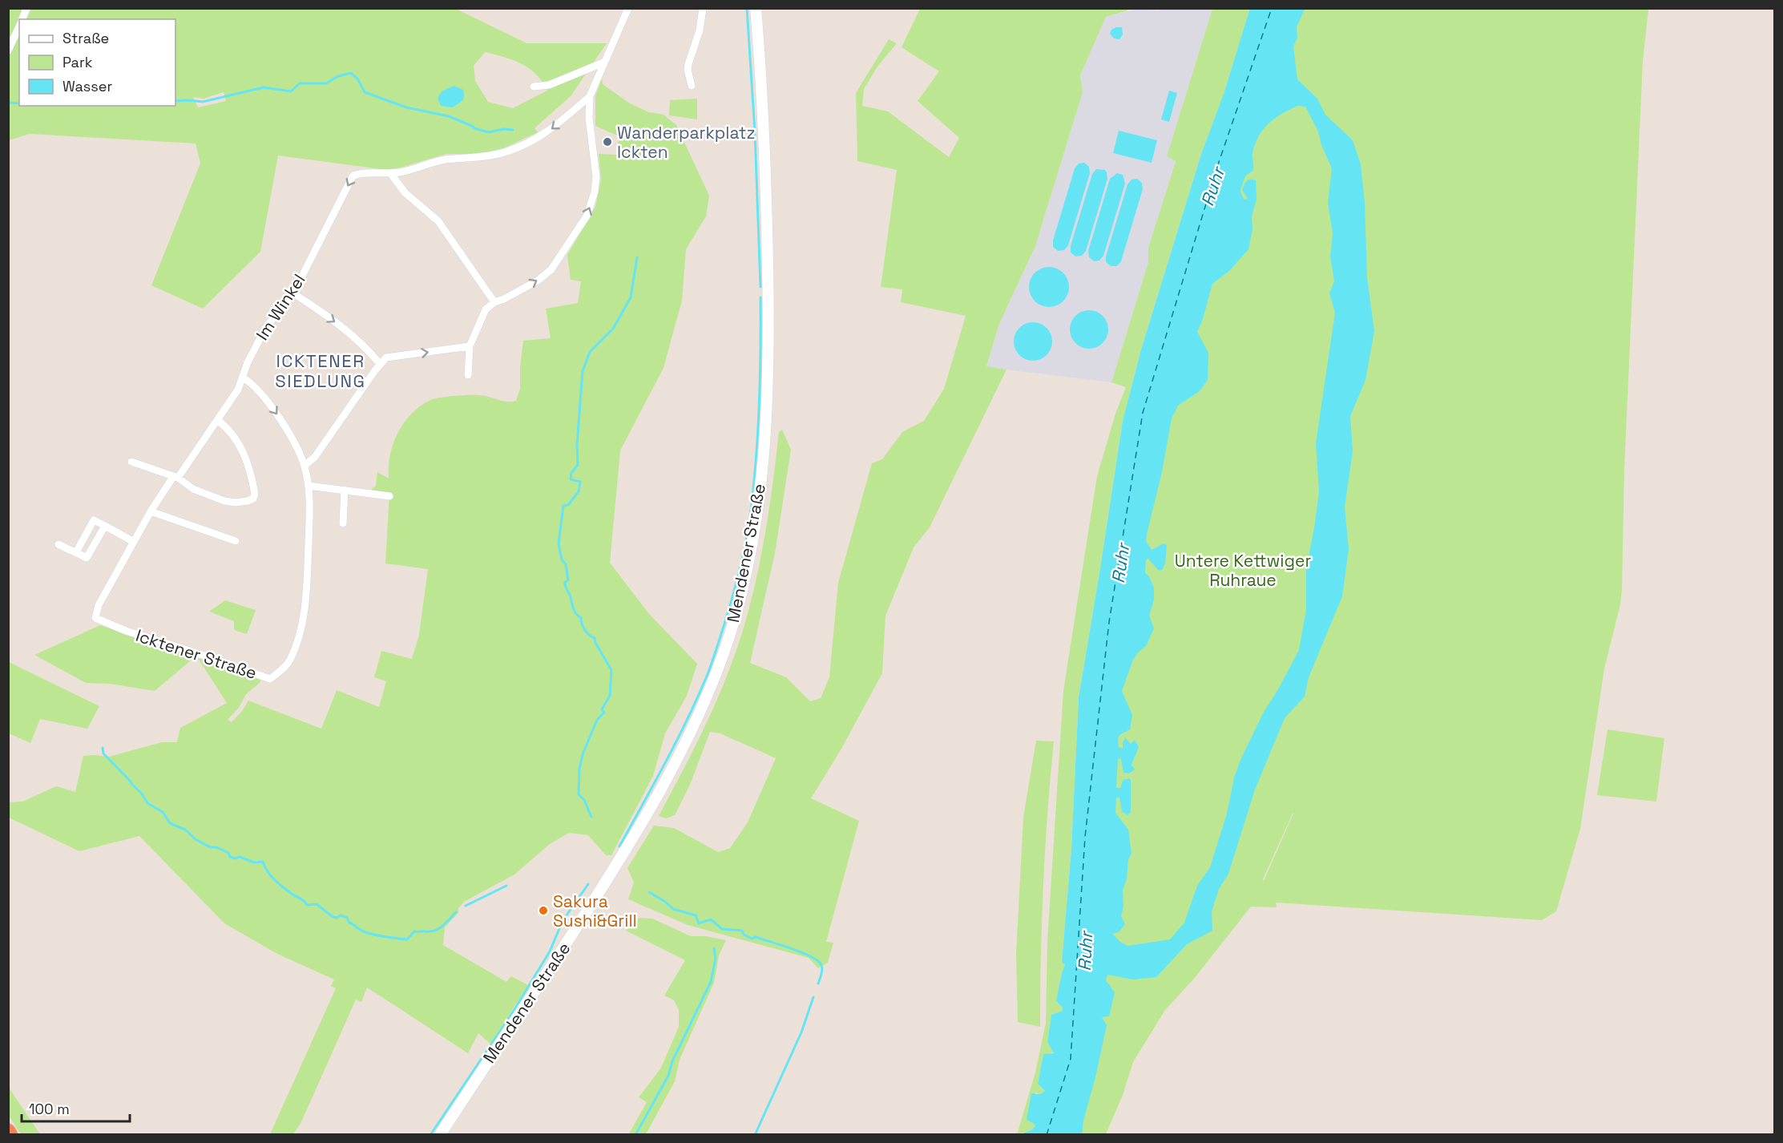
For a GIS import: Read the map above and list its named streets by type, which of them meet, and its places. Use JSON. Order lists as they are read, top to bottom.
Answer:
{
  "streets": {
    "main road": ["Mendener Straße"],
    "street": ["Im Winkel", "Icktener Straße"]
  },
  "crossings": [
    ["Im Winkel", "Icktener Straße"]
  ],
  "districts": ["ICKTENER SIEDLUNG"],
  "water": ["Ruhr"],
  "parks": ["Untere Kettwiger Ruhraue"],
  "places": ["Wanderparkplatz Ickten", "Sakura Sushi&Grill"],
  "legend": ["Straße", "Park", "Wasser"],
  "scale_bar": "100 m"
}
